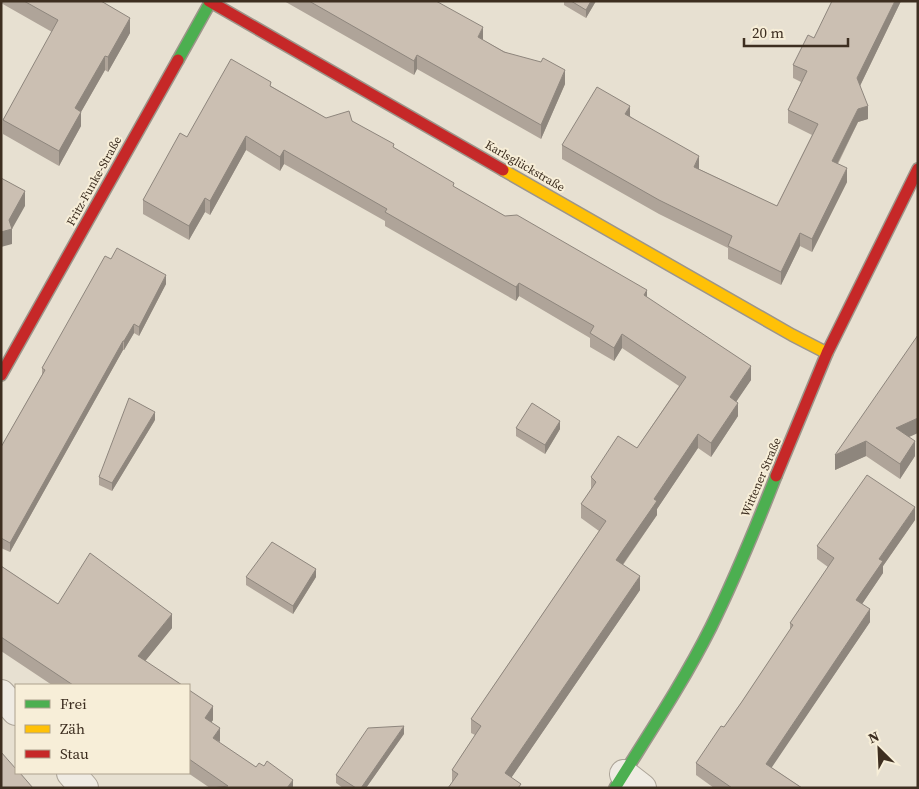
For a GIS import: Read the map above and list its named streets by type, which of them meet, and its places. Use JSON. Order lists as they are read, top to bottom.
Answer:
{
  "streets": {
    "street": ["Karlsglückstraße", "Fritz-Funke-Straße", "Wittener Straße"]
  },
  "crossings": [
    ["Karlsglückstraße", "Fritz-Funke-Straße"],
    ["Karlsglückstraße", "Wittener Straße"]
  ],
  "legend": ["Frei", "Zäh", "Stau"],
  "scale_bar": "20 m",
  "north": "top left"
}
